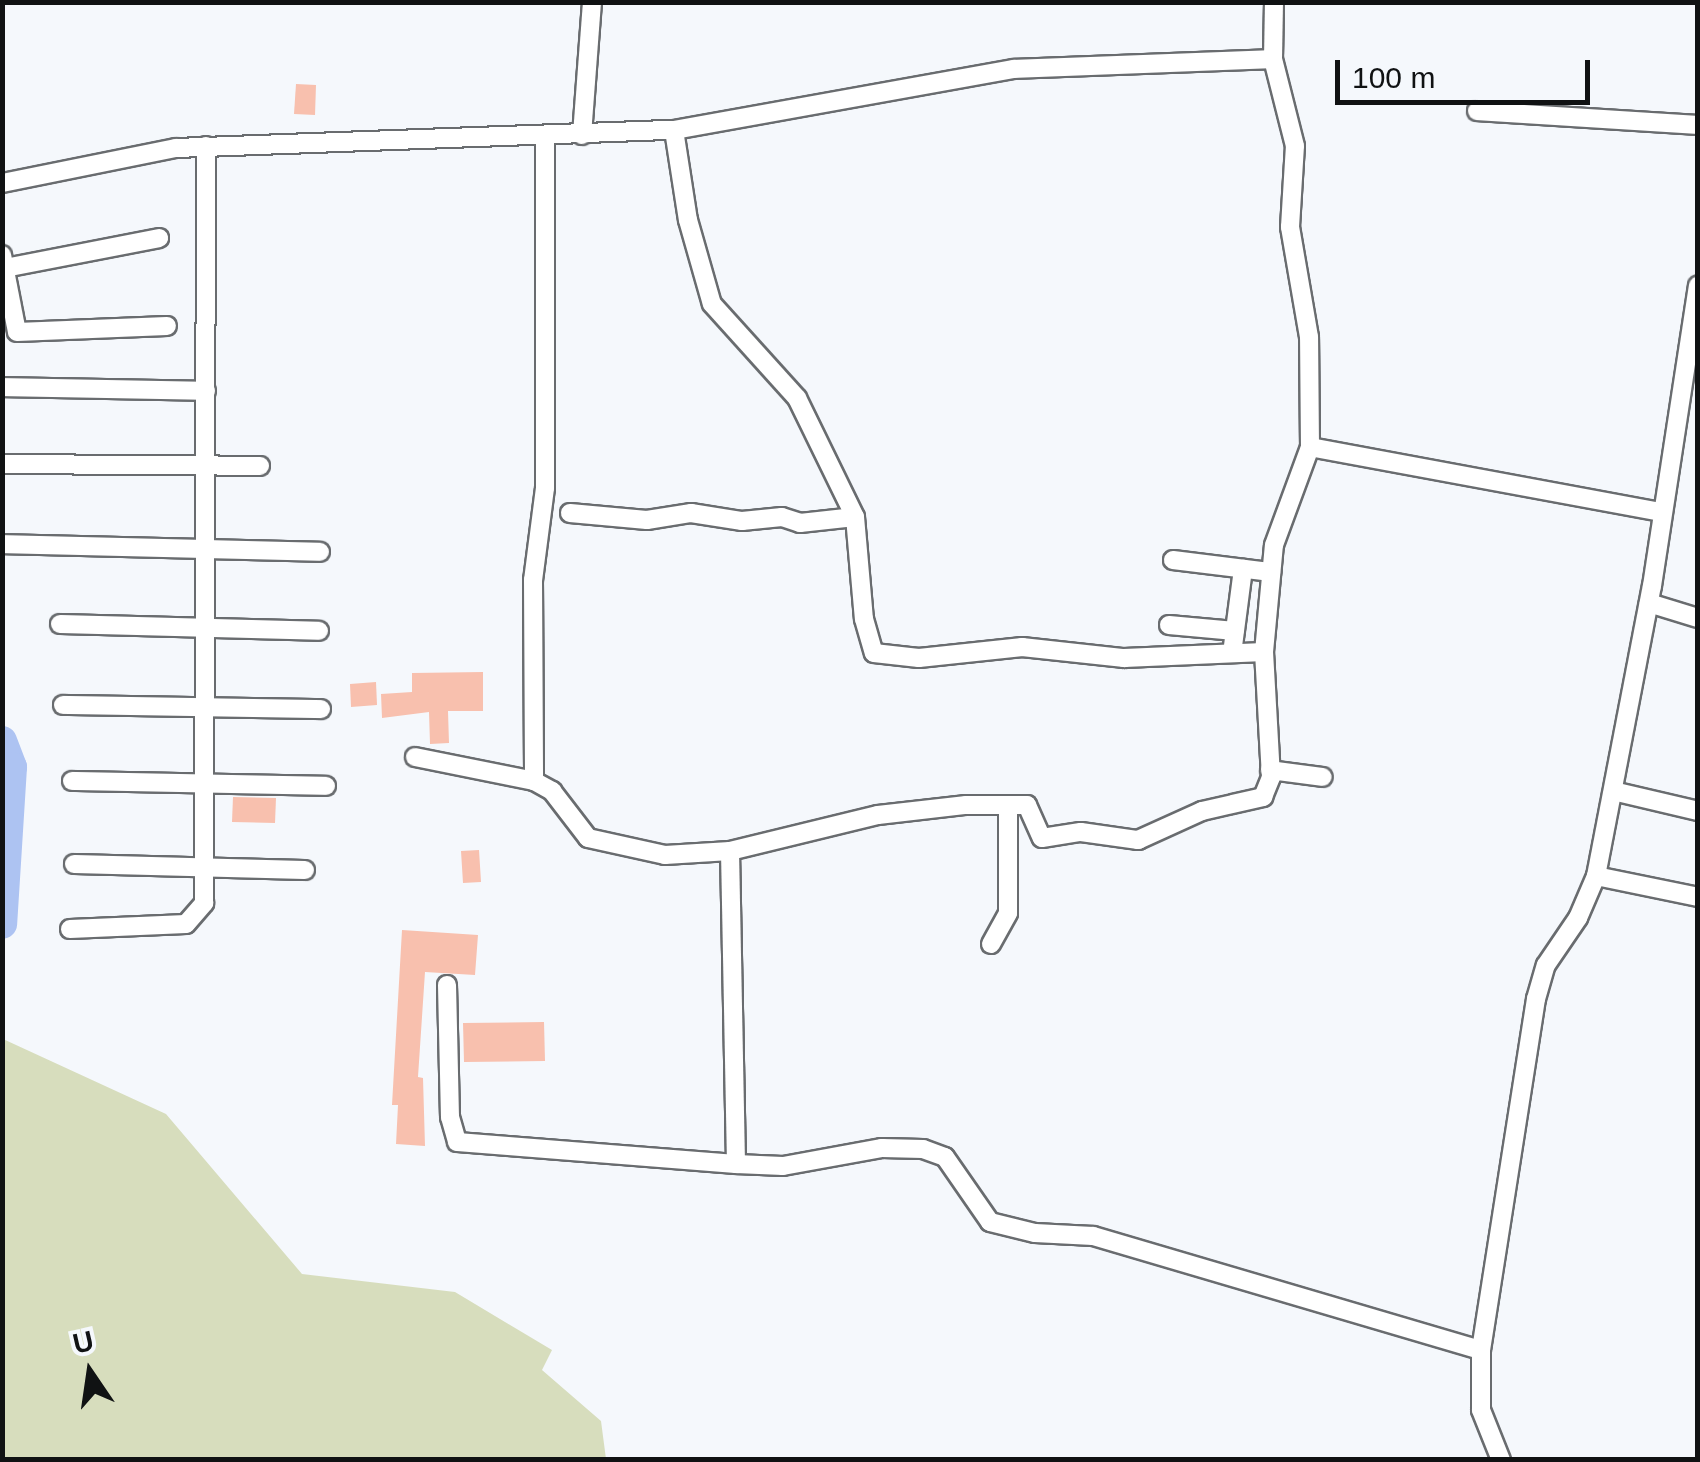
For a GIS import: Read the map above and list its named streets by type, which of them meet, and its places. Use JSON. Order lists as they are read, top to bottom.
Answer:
{
  "scale_bar": "100 m",
  "north": "top"
}
